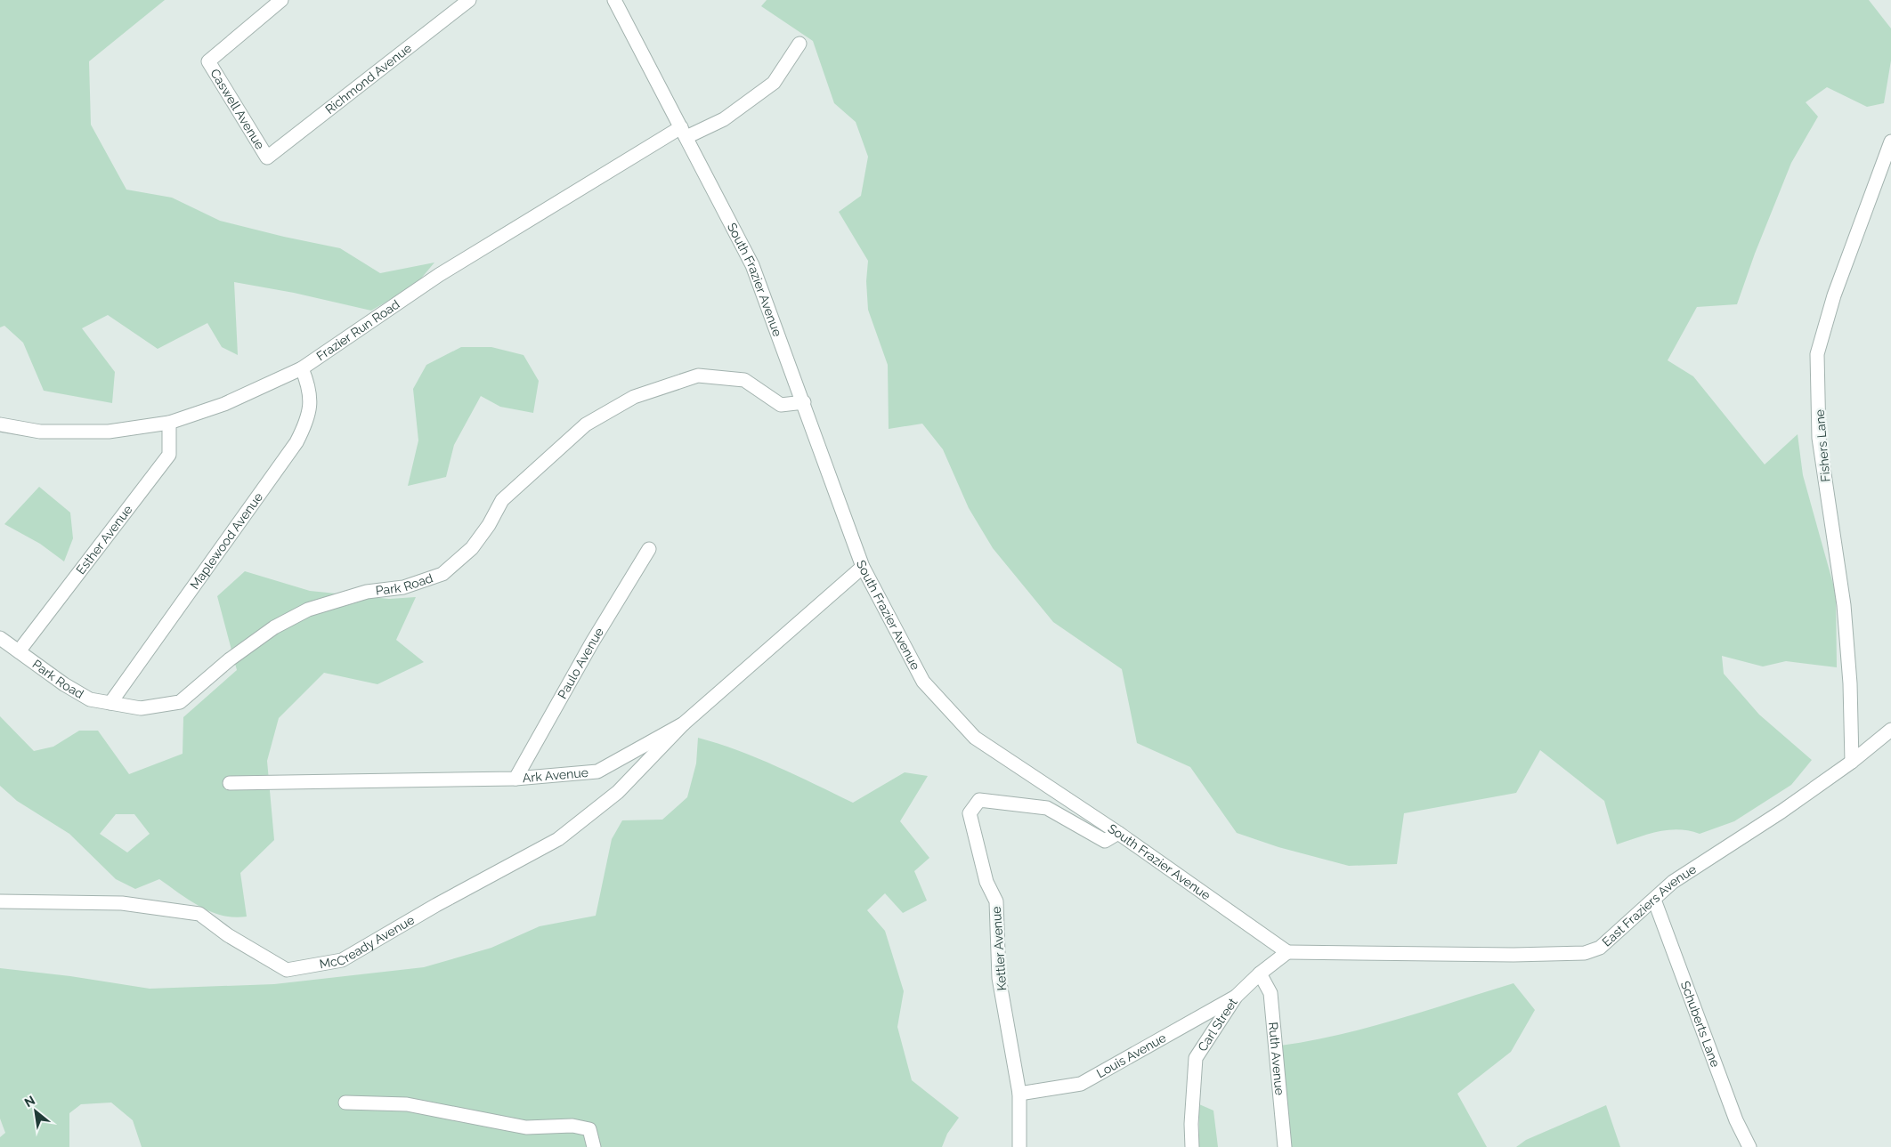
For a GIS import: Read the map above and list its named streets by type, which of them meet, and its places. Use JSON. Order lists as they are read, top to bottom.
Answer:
{
  "streets": {
    "street": [
      "Richmond Avenue",
      "Caswell Avenue",
      "South Frazier Avenue",
      "Frazier Run Road",
      "Fishers Lane",
      "Esther Avenue",
      "Maplewood Avenue",
      "Park Road",
      "Paulo Avenue",
      "Ark Avenue",
      "East Fraziers Avenue",
      "McCready Avenue",
      "Kettler Avenue",
      "Schuberts Lane",
      "Carl Street",
      "Louis Avenue",
      "Ruth Avenue"
    ]
  },
  "crossings": [
    ["Richmond Avenue", "Caswell Avenue"],
    ["South Frazier Avenue", "Frazier Run Road"],
    ["South Frazier Avenue", "Park Road"],
    ["South Frazier Avenue", "Ark Avenue"],
    ["South Frazier Avenue", "East Fraziers Avenue"],
    ["South Frazier Avenue", "Kettler Avenue"],
    ["South Frazier Avenue", "Carl Street"],
    ["Frazier Run Road", "Esther Avenue"],
    ["Frazier Run Road", "Maplewood Avenue"],
    ["Fishers Lane", "East Fraziers Avenue"],
    ["Esther Avenue", "Park Road"],
    ["Maplewood Avenue", "Park Road"],
    ["Paulo Avenue", "Ark Avenue"],
    ["Ark Avenue", "McCready Avenue"],
    ["East Fraziers Avenue", "Schuberts Lane"],
    ["East Fraziers Avenue", "Carl Street"],
    ["Kettler Avenue", "Louis Avenue"],
    ["Carl Street", "Louis Avenue"],
    ["Carl Street", "Ruth Avenue"]
  ],
  "north": "top left"
}
